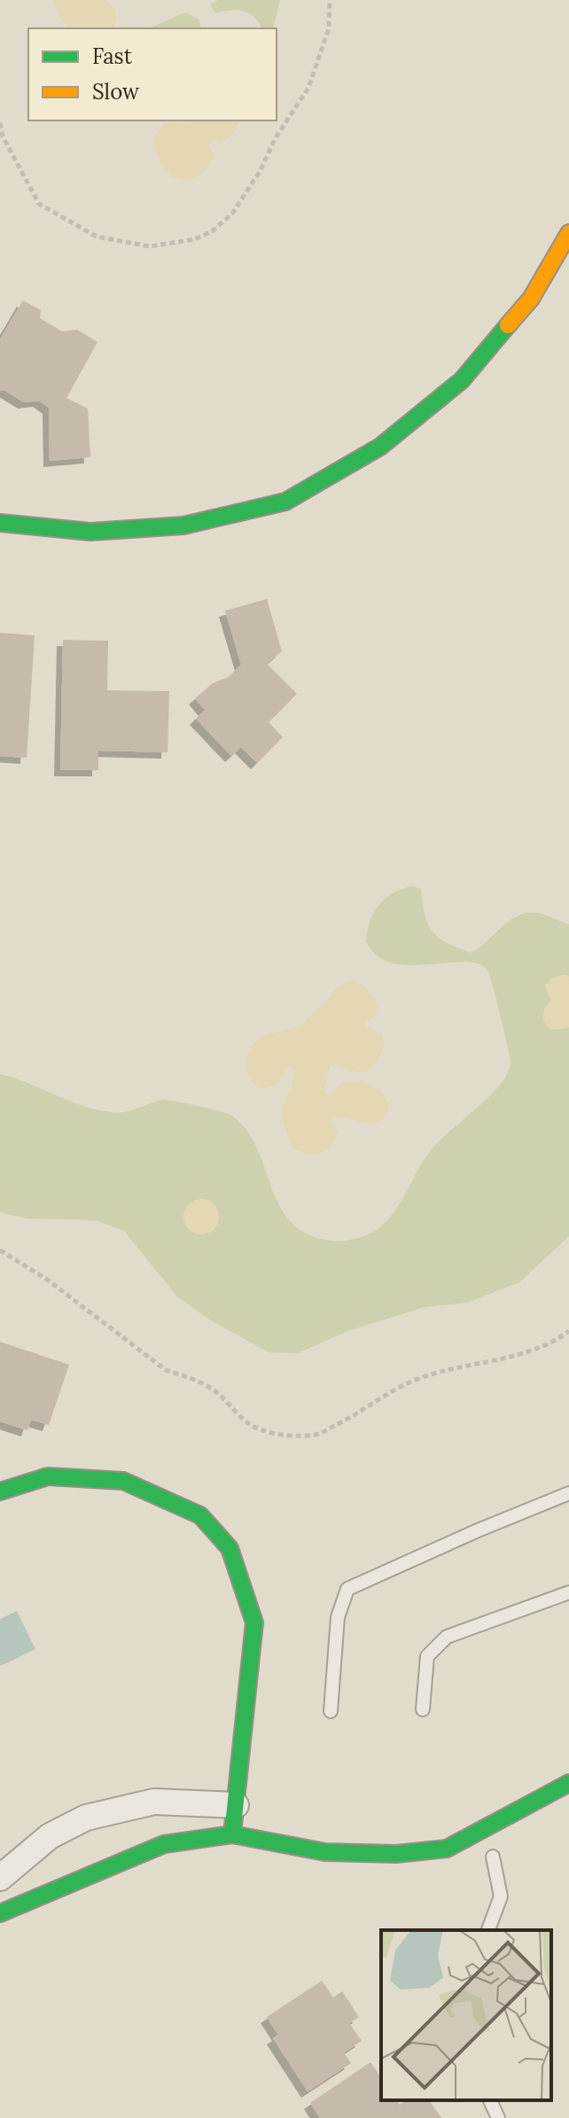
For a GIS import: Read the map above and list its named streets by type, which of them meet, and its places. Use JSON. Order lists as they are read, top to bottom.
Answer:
{
  "legend": ["Fast", "Slow"]
}
